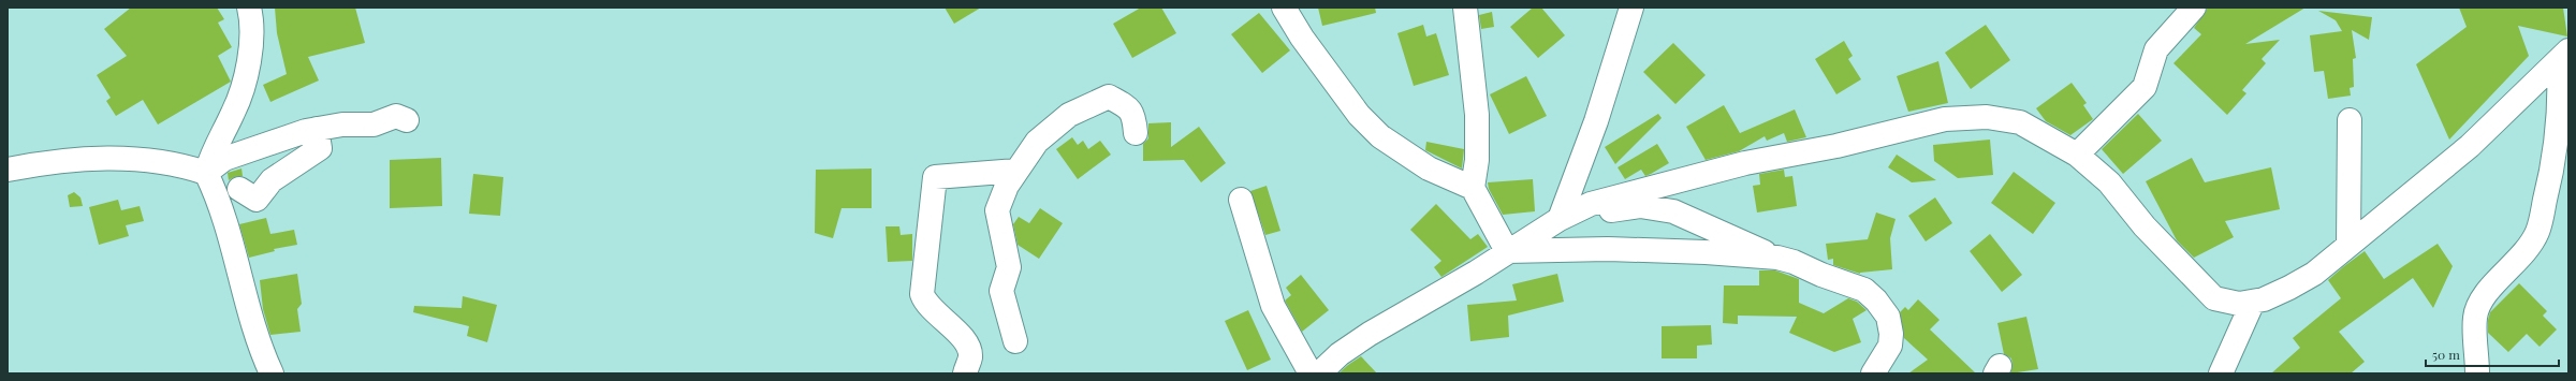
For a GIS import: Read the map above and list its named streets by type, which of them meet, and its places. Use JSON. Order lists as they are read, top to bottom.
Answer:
{
  "scale_bar": "50 m"
}
